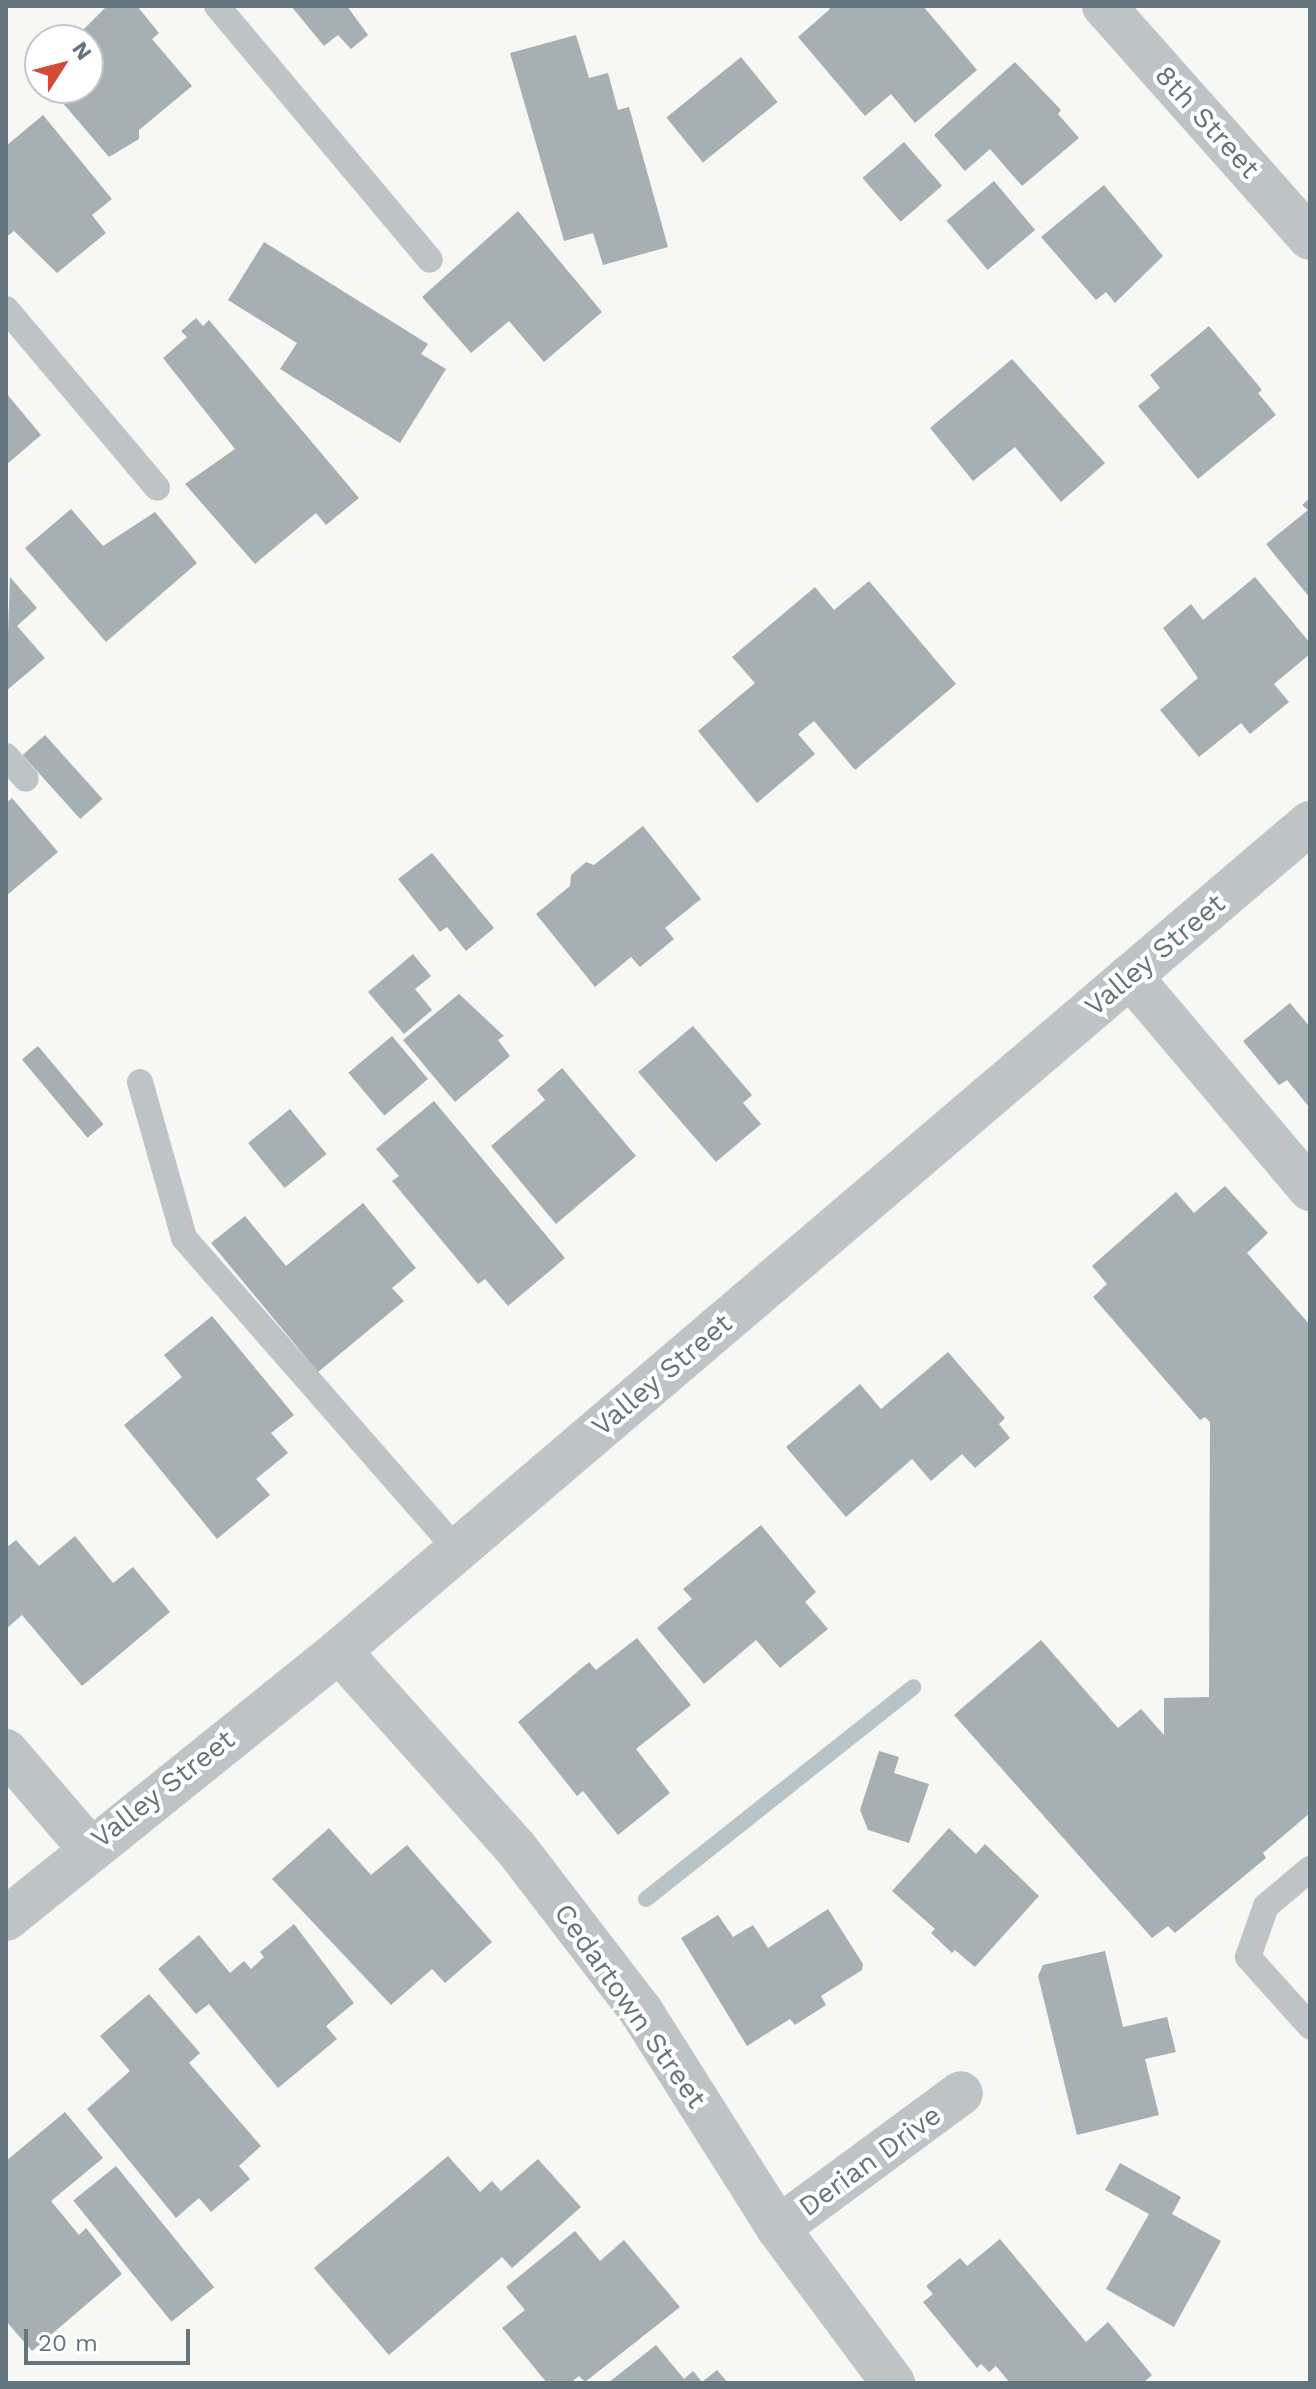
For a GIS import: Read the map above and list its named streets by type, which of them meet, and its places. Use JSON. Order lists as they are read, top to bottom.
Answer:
{
  "streets": {
    "street": [
      "8th Street",
      "Valley Street",
      "Cedartown Street",
      "Derian Drive"
    ]
  },
  "crossings": [
    ["Valley Street", "Cedartown Street"],
    ["Cedartown Street", "Derian Drive"]
  ],
  "scale_bar": "20 m",
  "north": "top right"
}
